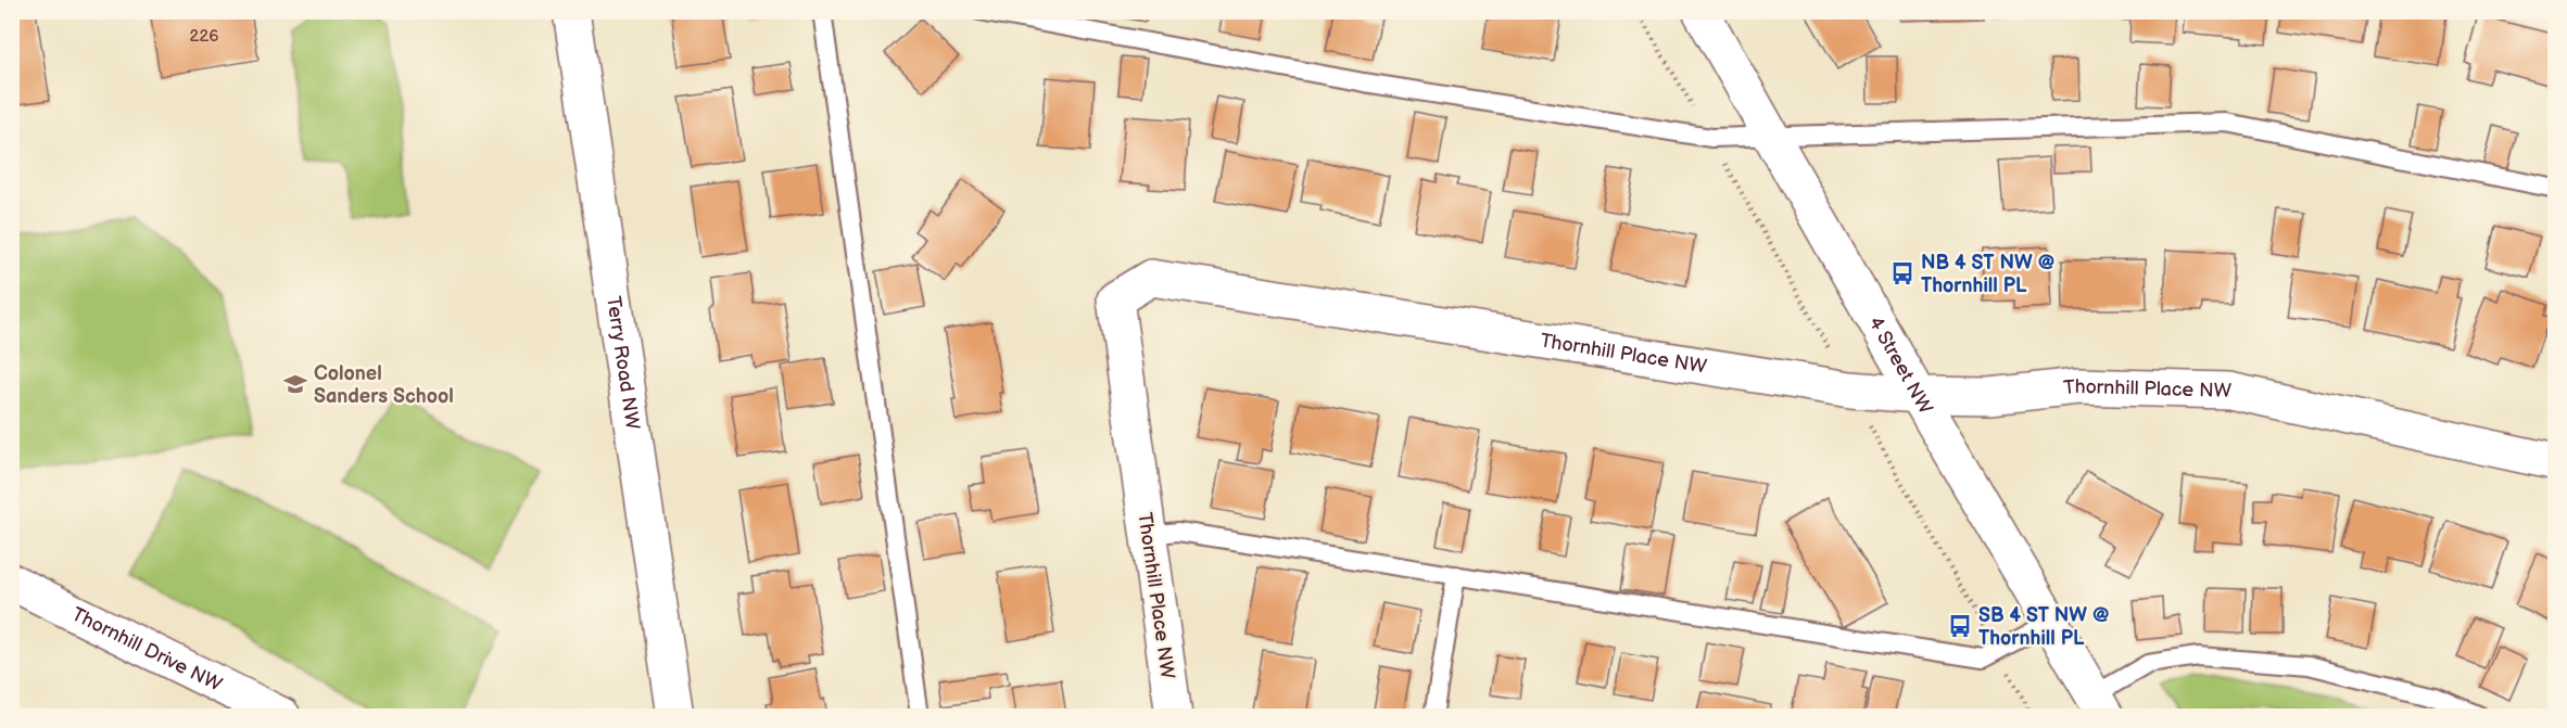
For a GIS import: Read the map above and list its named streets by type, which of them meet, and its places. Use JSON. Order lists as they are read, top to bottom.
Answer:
{
  "streets": {
    "street": [
      "Thornhill Place NW",
      "Terry Road NW",
      "4 Street NW",
      "Thornhill Drive NW"
    ]
  },
  "crossings": [
    ["Thornhill Place NW", "4 Street NW"]
  ],
  "places": {
    "bus stop": ["NB 4 ST NW @ Thornhill PL", "SB 4 ST NW @ Thornhill PL"],
    "school or university": ["Colonel Sanders School"]
  },
  "house_numbers": ["226"]
}
